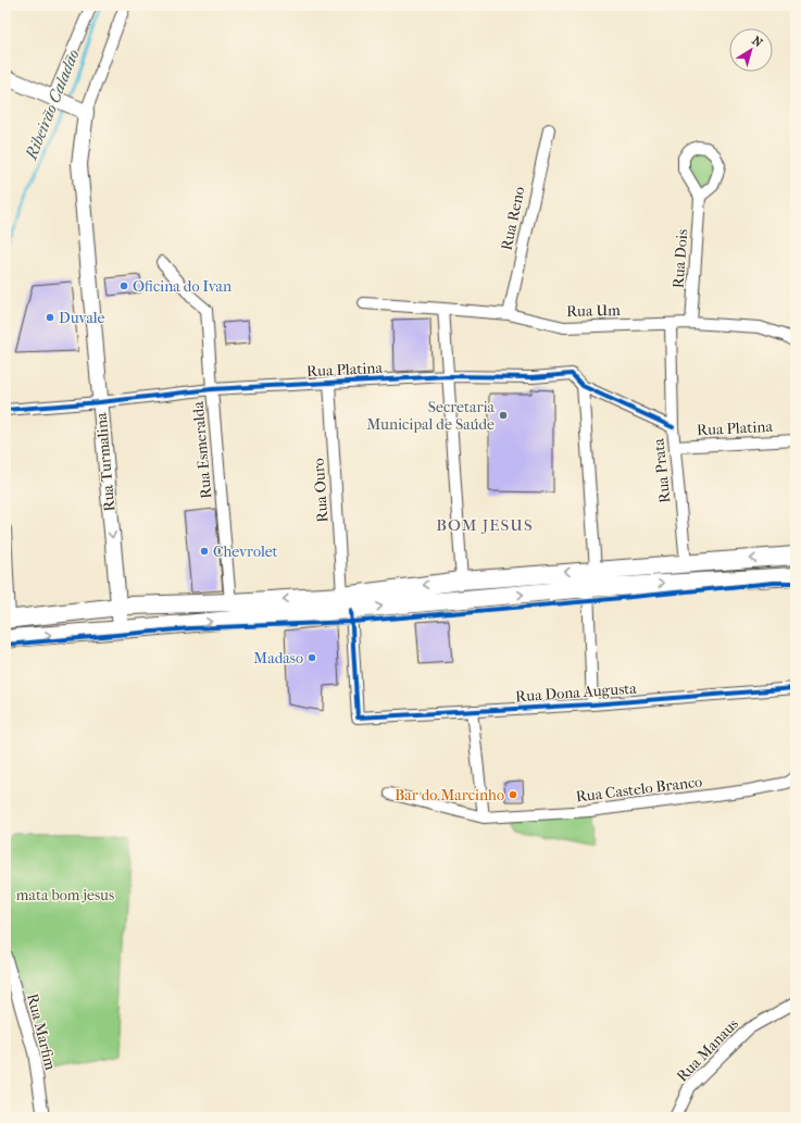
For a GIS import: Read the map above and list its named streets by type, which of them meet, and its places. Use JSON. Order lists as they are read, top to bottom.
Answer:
{
  "streets": {
    "main road": ["Rua Turmalina"],
    "street": [
      "Rua Reno",
      "Rua Dois",
      "Rua Um",
      "Rua Platina",
      "Rua Esmeralda",
      "Rua Prata",
      "Rua Ouro",
      "Rua Dona Augusta",
      "Rua Castelo Branco",
      "Rua Marfim",
      "Rua Manaus"
    ]
  },
  "crossings": [
    ["Rua Reno", "Rua Um"],
    ["Rua Dois", "Rua Um"],
    ["Rua Um", "Rua Prata"],
    ["Rua Platina", "Rua Esmeralda"],
    ["Rua Platina", "Rua Turmalina"],
    ["Rua Platina", "Rua Prata"],
    ["Rua Platina", "Rua Ouro"],
    ["Rua Ouro", "Rua Dona Augusta"]
  ],
  "one_way": ["Rua Turmalina"],
  "districts": ["BOM JESUS"],
  "water": ["Ribeirão Caladão"],
  "parks": ["mata bom jesus"],
  "places": [
    "Oficina do Ivan",
    "Duvale",
    "Secretaria Municipal de Saúde",
    "Chevrolet",
    "Madaso",
    "Bar do Marcinho"
  ],
  "north": "top right"
}
